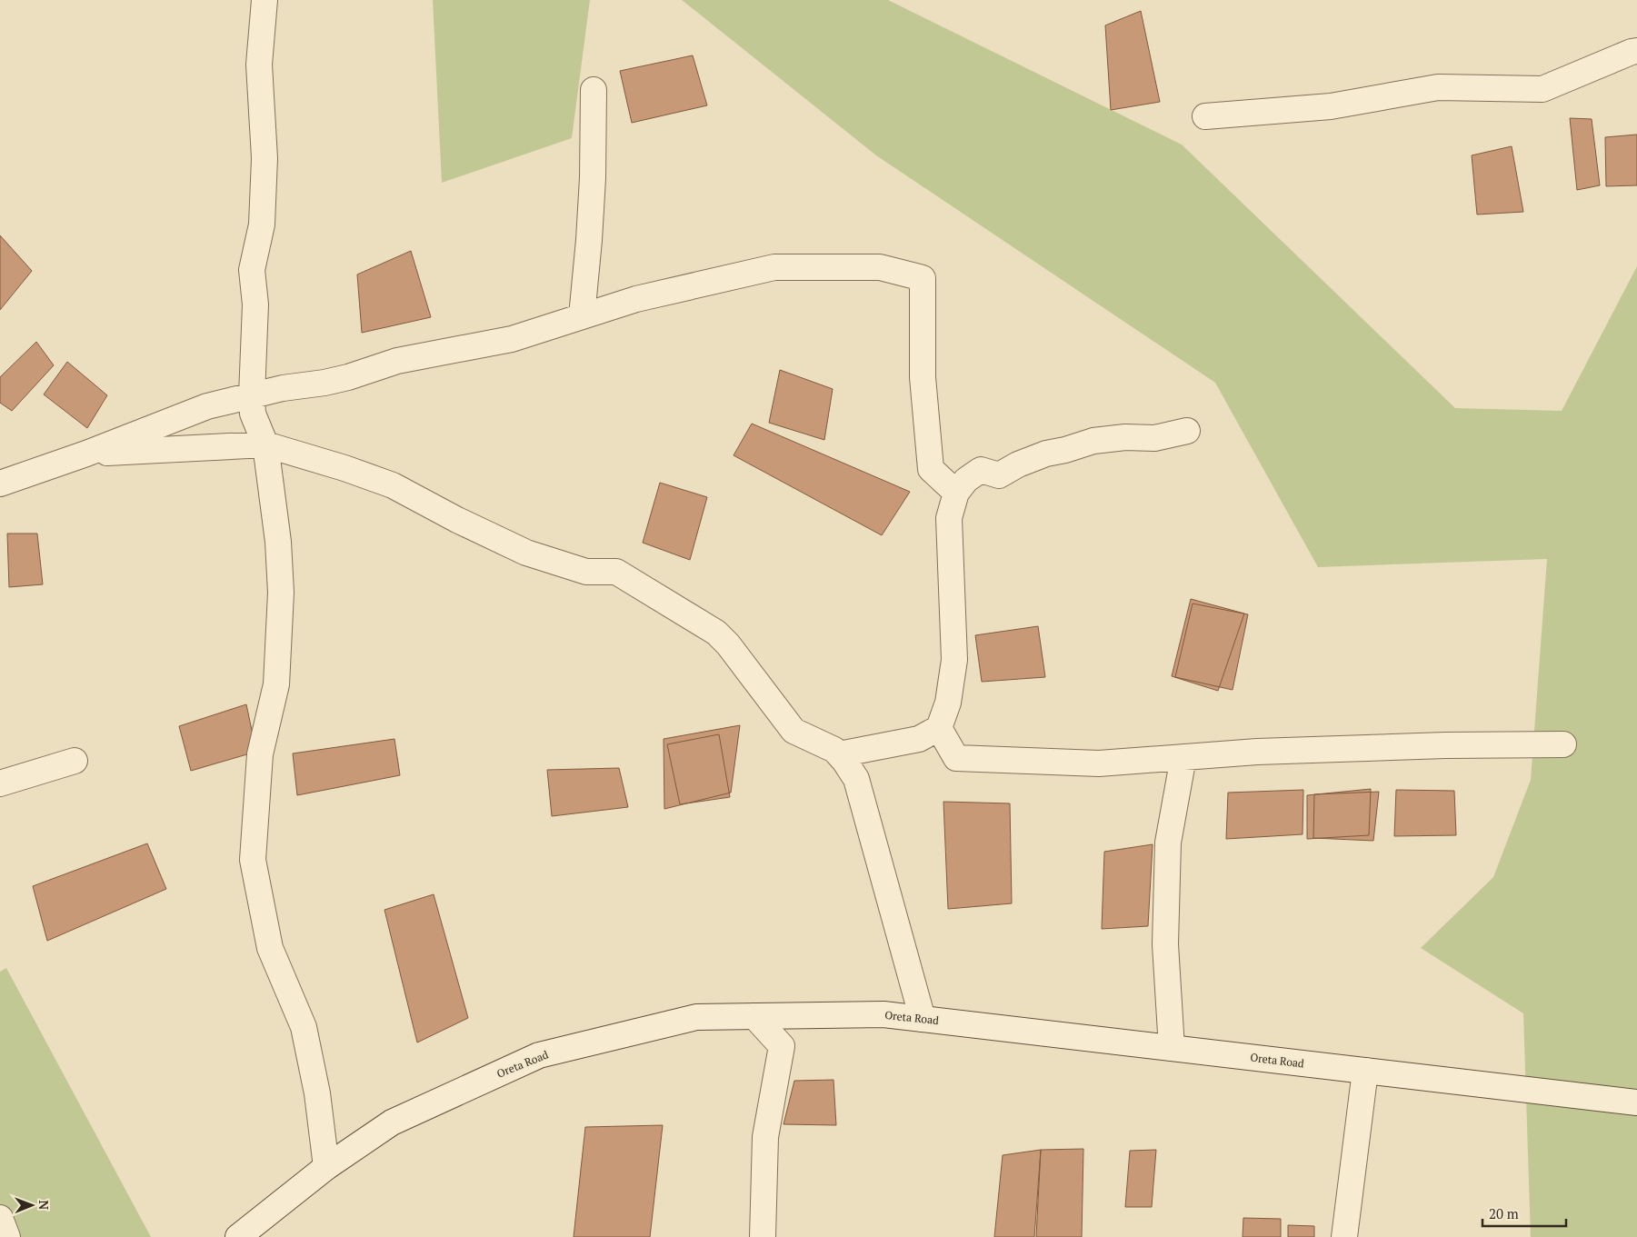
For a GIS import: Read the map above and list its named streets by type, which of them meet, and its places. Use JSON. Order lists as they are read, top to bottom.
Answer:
{
  "streets": {
    "street": ["Oreta Road"]
  },
  "scale_bar": "20 m",
  "north": "right"
}
